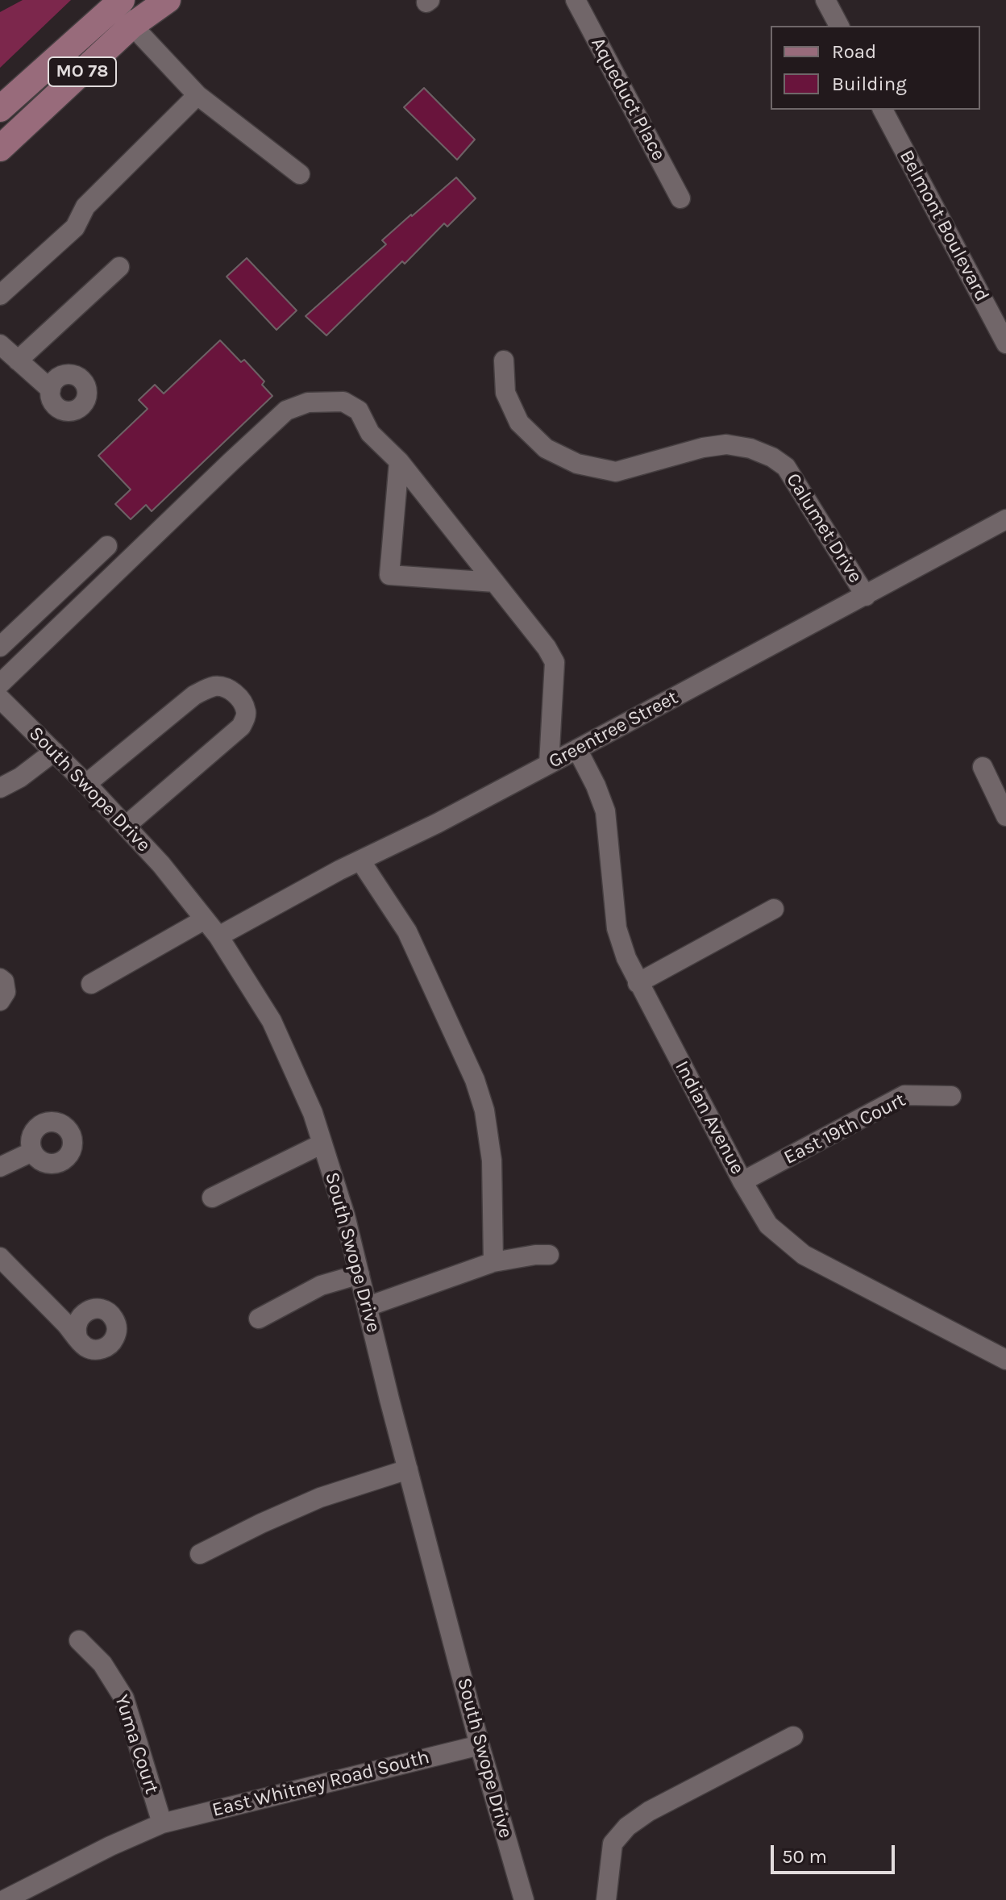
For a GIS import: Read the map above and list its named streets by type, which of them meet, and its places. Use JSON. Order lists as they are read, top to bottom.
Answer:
{
  "streets": {
    "main road": ["MO 78"],
    "street": [
      "Aqueduct Place",
      "Belmont Boulevard",
      "Calumet Drive",
      "Greentree Street",
      "South Swope Drive",
      "Indian Avenue",
      "East 19th Court",
      "Yuma Court",
      "East Whitney Road South"
    ]
  },
  "crossings": [
    ["Calumet Drive", "Greentree Street"],
    ["Greentree Street", "South Swope Drive"],
    ["Greentree Street", "Indian Avenue"],
    ["South Swope Drive", "East Whitney Road South"],
    ["Indian Avenue", "East 19th Court"],
    ["Yuma Court", "East Whitney Road South"]
  ],
  "legend": ["Road", "Building"],
  "scale_bar": "50 m"
}
